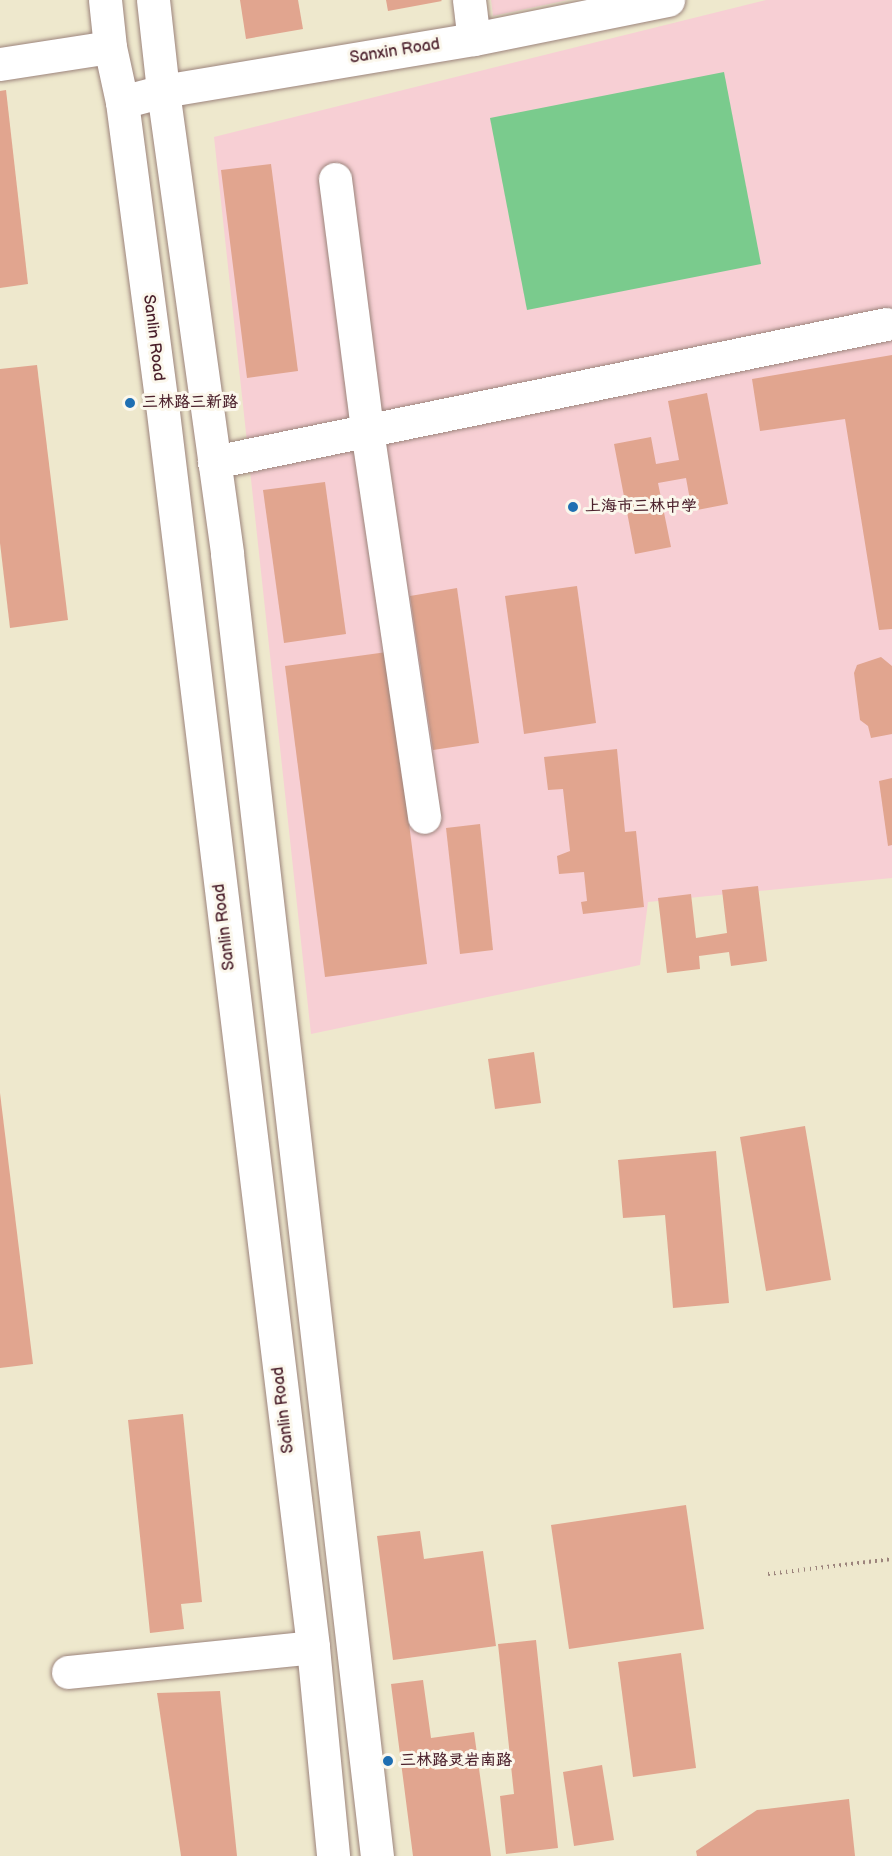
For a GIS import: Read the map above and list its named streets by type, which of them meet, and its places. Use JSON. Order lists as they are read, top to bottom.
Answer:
{
  "streets": {
    "main road": ["Sanxin Road", "Sanlin Road"]
  },
  "crossings": [
    ["Sanxin Road", "Sanlin Road"]
  ],
  "places": ["三林路三新路", "上海市三林中学", "三林路灵岩南路"]
}
